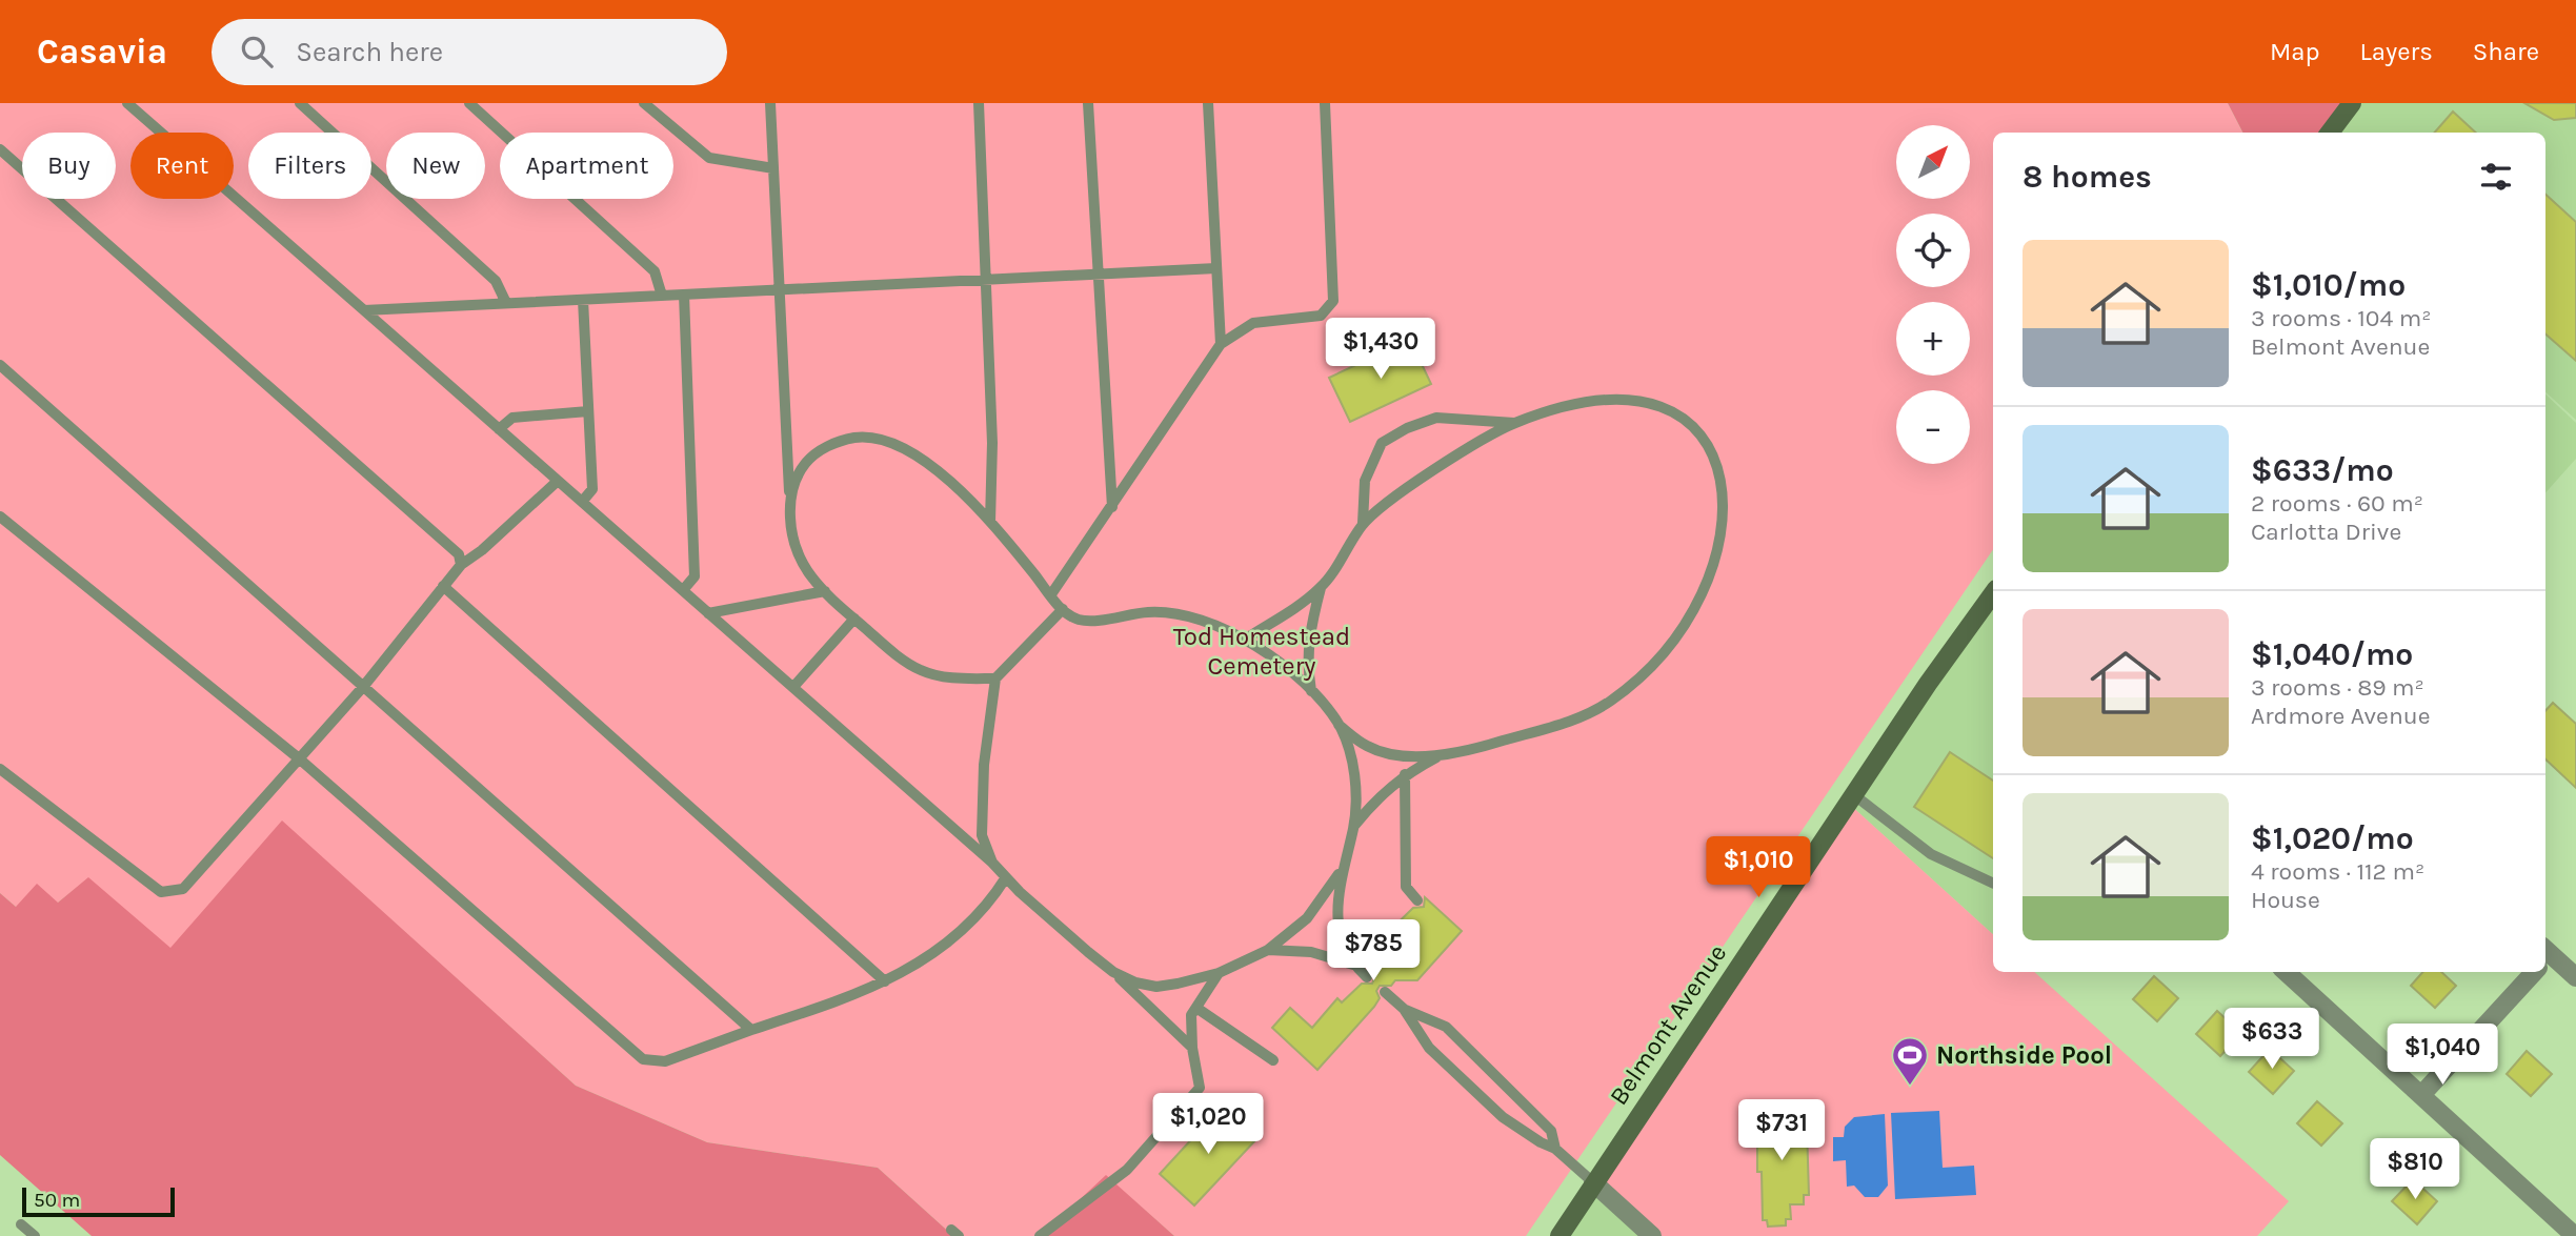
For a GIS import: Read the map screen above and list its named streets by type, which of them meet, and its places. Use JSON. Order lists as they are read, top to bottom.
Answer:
{
  "streets": {
    "main road": ["Belmont Avenue"]
  },
  "parks": ["Tod Homestead Cemetery"],
  "places": {
    "sports": ["Northside Pool"]
  },
  "scale_bar": "50 m",
  "north": "top right",
  "page": {
    "header": "Casavia",
    "search": "Search here",
    "nav": ["Map", "Layers", "Share"],
    "map_buttons": ["+", "−"],
    "chip": [
      "Buy",
      "Rent",
      "Filters",
      "New",
      "Apartment"
    ],
    "heading": "8 homes",
    "list": [
      {
        "name": "$1,010/mo",
        "note": "3 rooms · 104 m² · Belmont Avenue"
      },
      {
        "name": "$633/mo",
        "note": "2 rooms · 60 m² · Carlotta Drive"
      },
      {
        "name": "$1,040/mo",
        "note": "3 rooms · 89 m² · Ardmore Avenue"
      },
      {
        "name": "$1,020/mo",
        "note": "4 rooms · 112 m² · House"
      }
    ],
    "price": [
      "$1,430",
      "$1,010",
      "$785",
      "$633",
      "$1,040",
      "$1,020",
      "$731",
      "$810"
    ],
    "scale": "50 m"
  }
}
